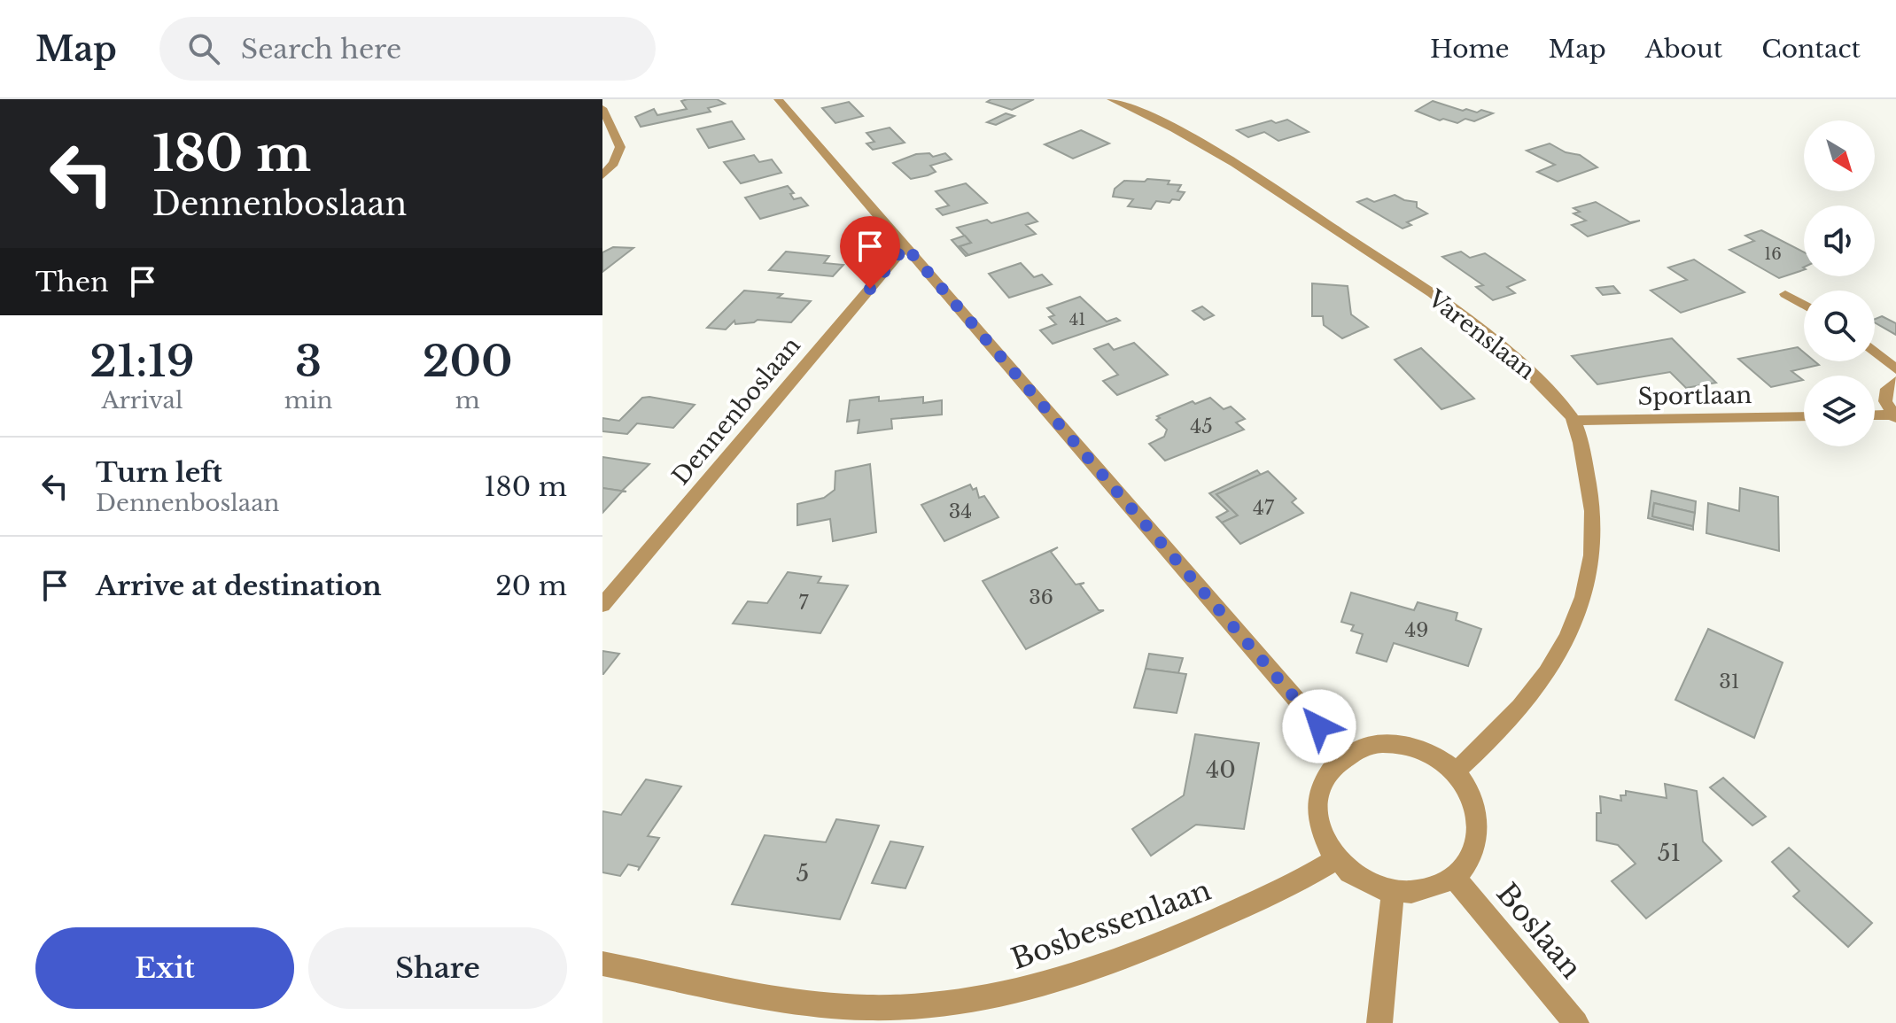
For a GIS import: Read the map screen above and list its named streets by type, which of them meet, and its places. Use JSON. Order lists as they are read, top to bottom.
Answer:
{
  "streets": {
    "street": [
      "Varenslaan",
      "Sportlaan",
      "Dennenboslaan",
      "Bosbessenlaan",
      "Boslaan"
    ]
  },
  "crossings": [
    ["Varenslaan", "Sportlaan"],
    ["Varenslaan", "Bosbessenlaan"],
    ["Varenslaan", "Boslaan"],
    ["Bosbessenlaan", "Boslaan"]
  ],
  "house_numbers": [
    "16",
    "41",
    "45",
    "47",
    "34",
    "36",
    "7",
    "49",
    "31",
    "40",
    "51",
    "5"
  ],
  "north": "bottom right",
  "page": {
    "header": "Map",
    "search": "Search here",
    "nav": [
      "Home",
      "Map",
      "About",
      "Contact"
    ],
    "turn": ["180 m", "Dennenboslaan"],
    "then": "Then",
    "eta": [
      "21:19",
      "Arrival",
      "3",
      "min",
      "200",
      "m"
    ],
    "list": [
      {
        "name": "Turn left",
        "note": "Dennenboslaan",
        "value": "180 m"
      },
      {
        "name": "Arrive at destination",
        "value": "20 m"
      }
    ],
    "buttons": ["Exit", "Share"]
  }
}
